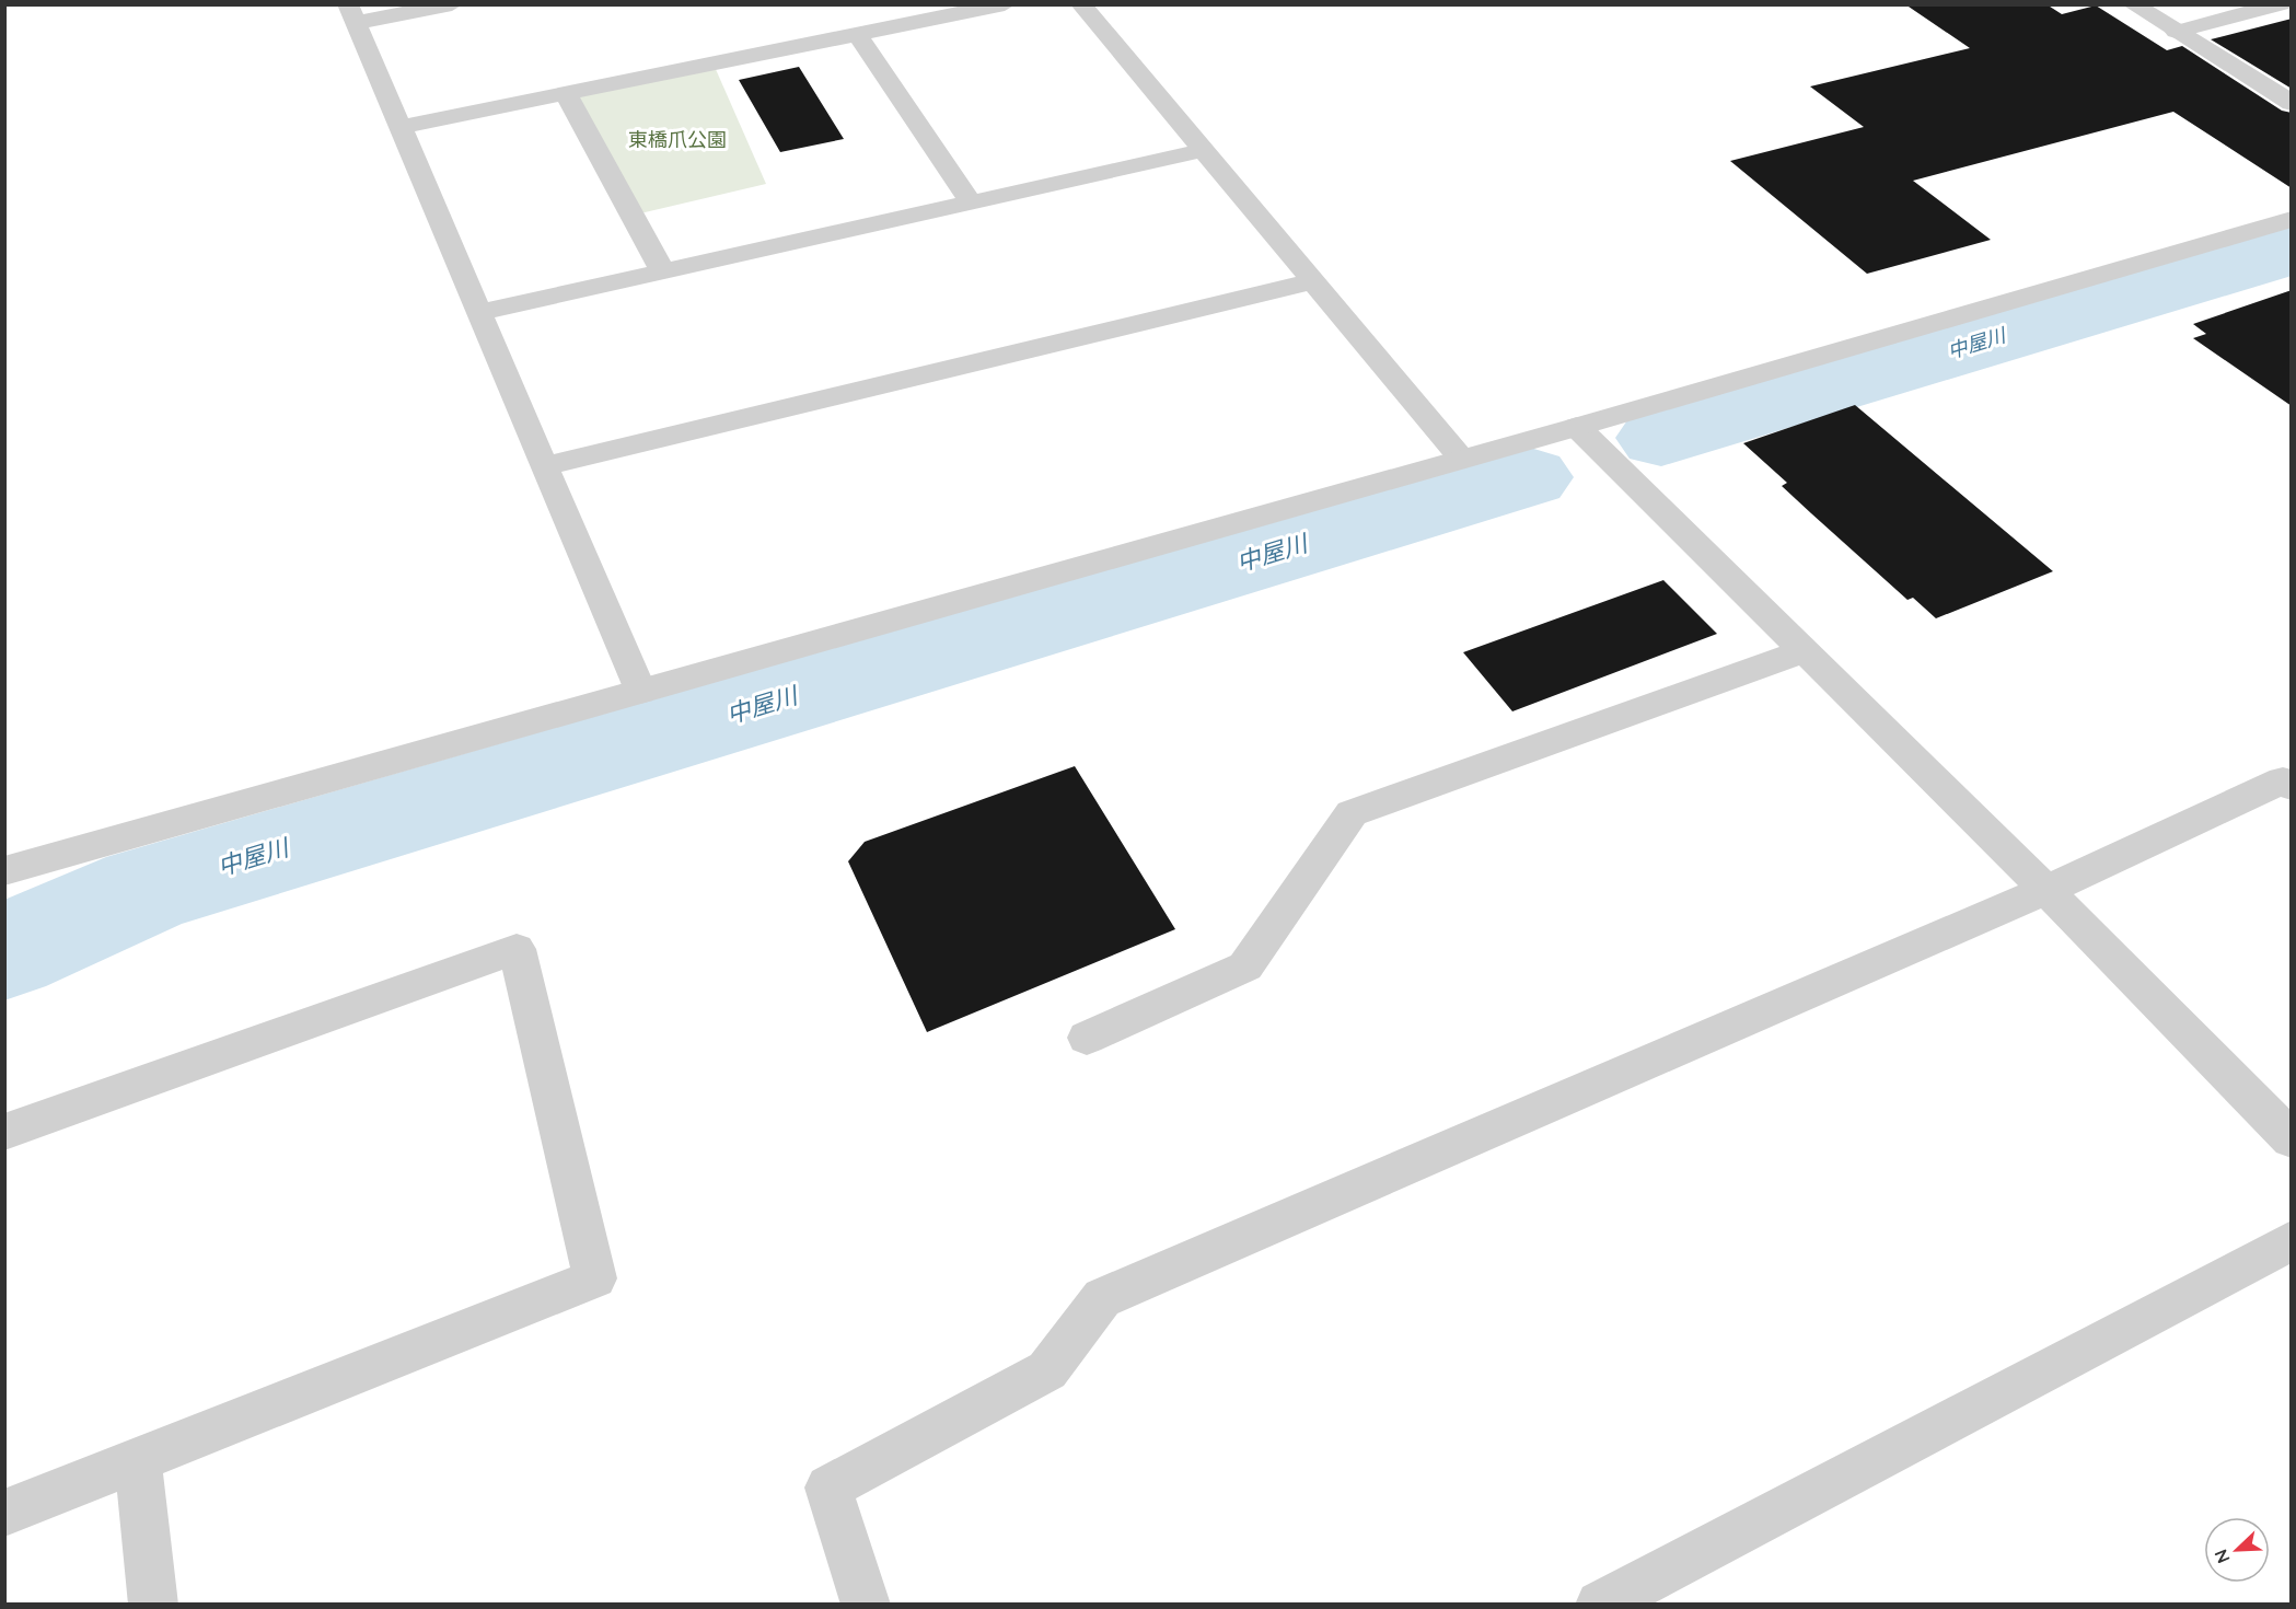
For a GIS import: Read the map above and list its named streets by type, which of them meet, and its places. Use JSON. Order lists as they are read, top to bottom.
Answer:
{
  "water": ["中屋川"],
  "parks": ["東橋爪公園"],
  "north": "bottom left"
}
